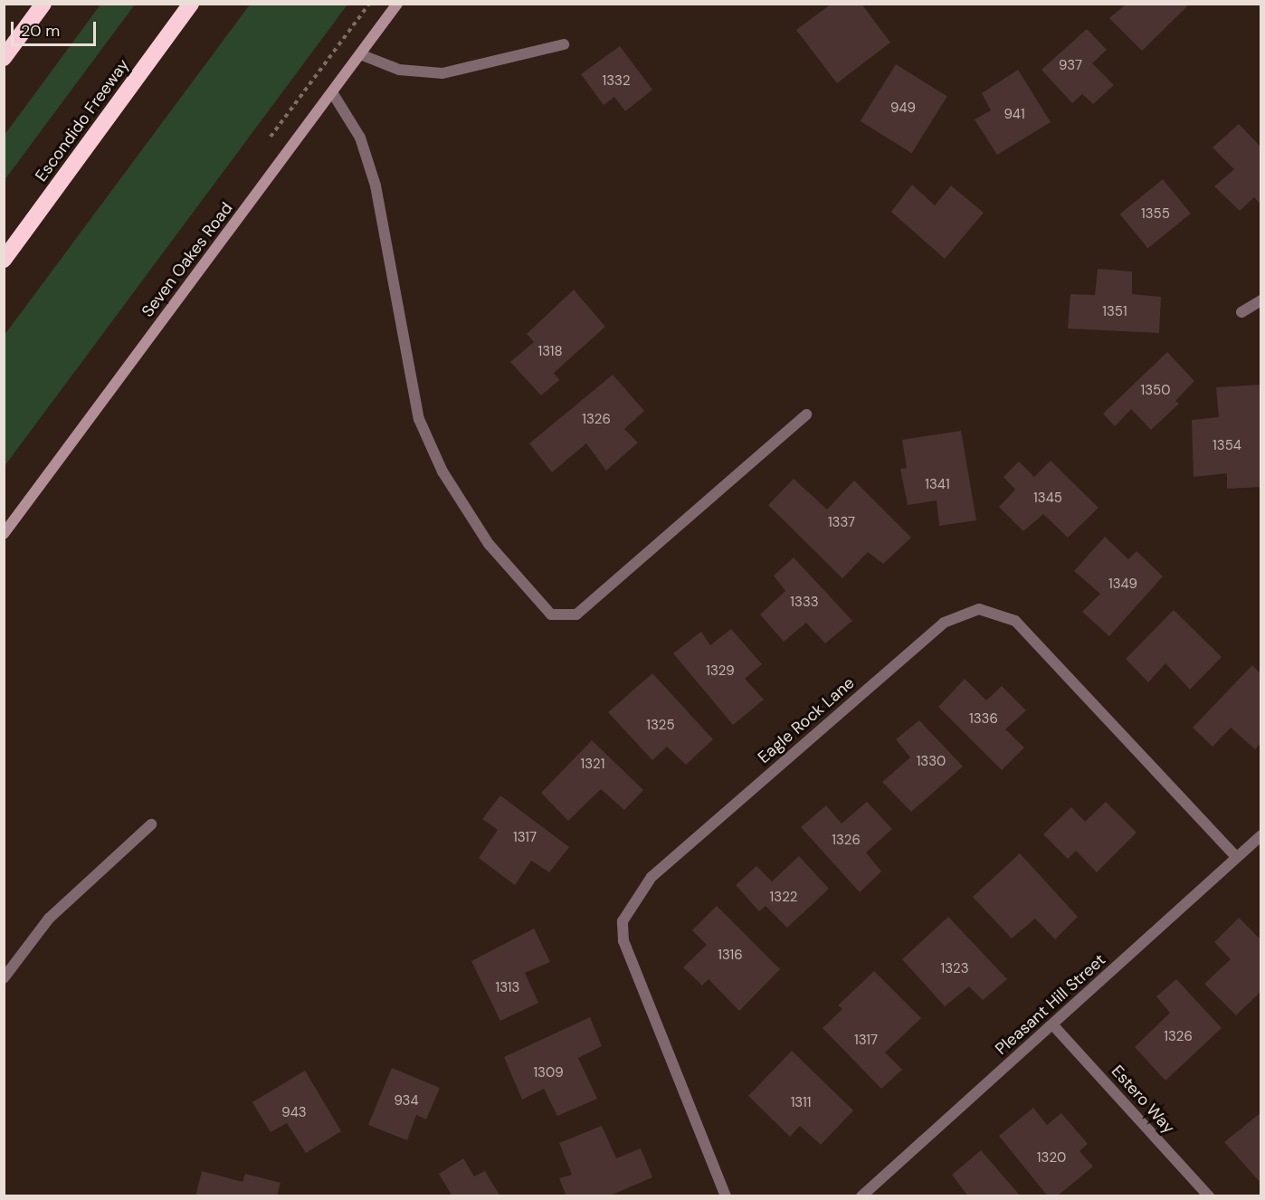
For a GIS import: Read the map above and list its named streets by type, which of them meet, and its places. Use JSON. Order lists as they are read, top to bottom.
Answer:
{
  "streets": {
    "highway": ["Escondido Freeway"],
    "street": [
      "Seven Oakes Road",
      "Eagle Rock Lane",
      "Pleasant Hill Street",
      "Estero Way"
    ]
  },
  "crossings": [
    ["Eagle Rock Lane", "Pleasant Hill Street"],
    ["Pleasant Hill Street", "Estero Way"]
  ],
  "house_numbers": [
    "937",
    "1332",
    "949",
    "941",
    "1355",
    "1351",
    "1318",
    "1350",
    "1326",
    "1354",
    "1341",
    "1345",
    "1337",
    "1349",
    "1333",
    "1329",
    "1336",
    "1325",
    "1330",
    "1321",
    "1317",
    "1326",
    "1322",
    "1316",
    "1323",
    "1313",
    "1326",
    "1317",
    "1309",
    "934",
    "1311",
    "943",
    "1320"
  ],
  "scale_bar": "20 m"
}
